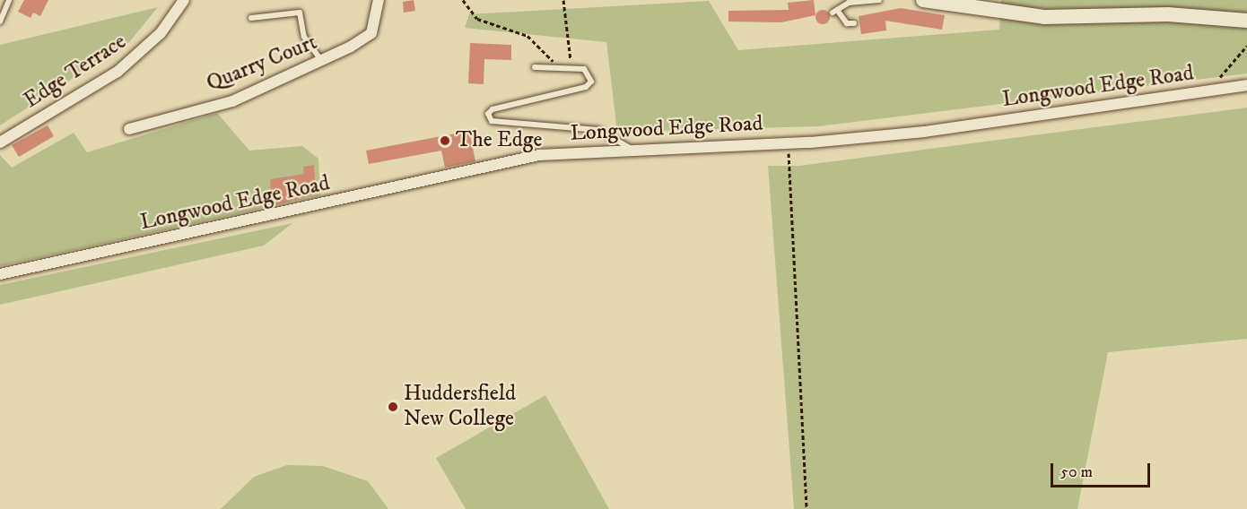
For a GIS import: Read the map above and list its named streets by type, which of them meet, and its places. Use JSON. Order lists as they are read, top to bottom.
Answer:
{
  "streets": {
    "street": ["Quarry Court", "Edge Terrace", "Longwood Edge Road"]
  },
  "places": ["The Edge", "Huddersfield New College"],
  "scale_bar": "50 m"
}
